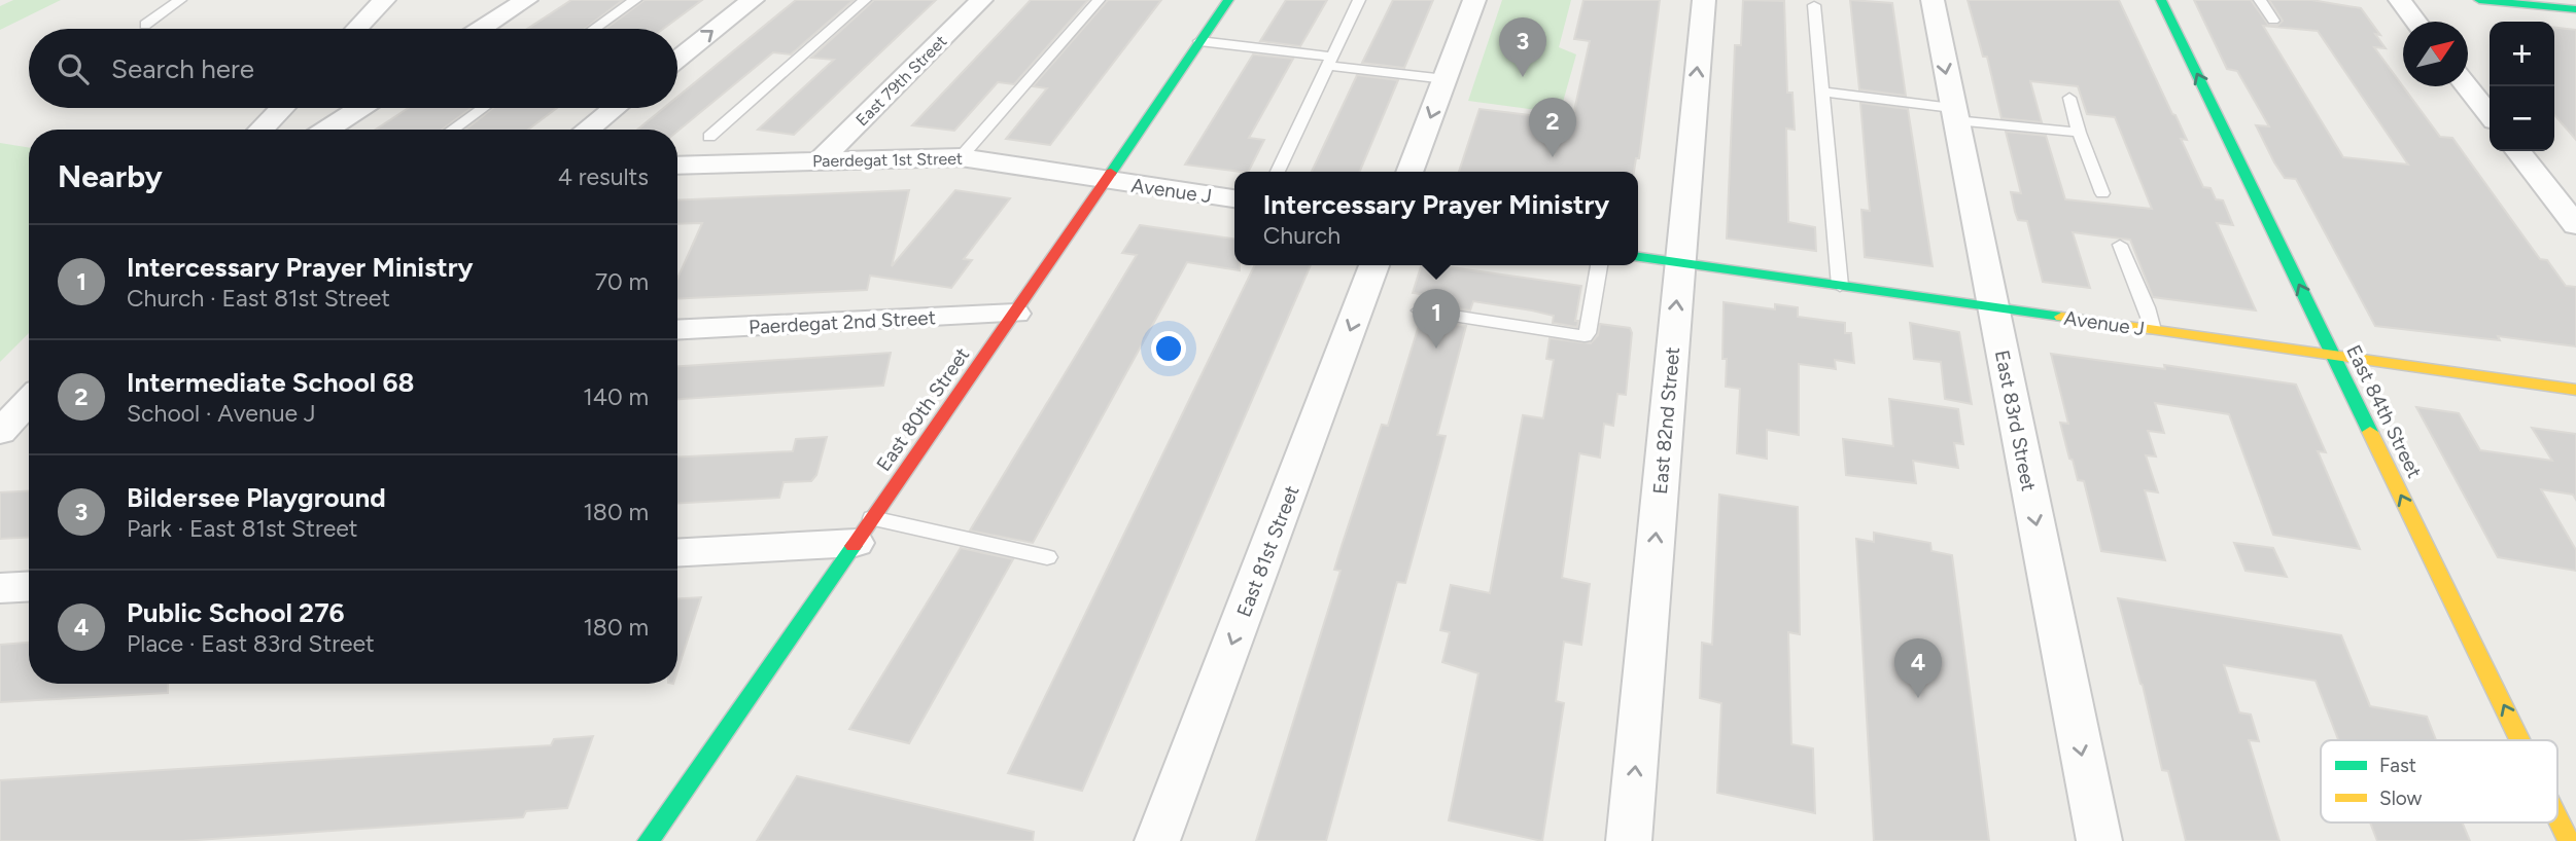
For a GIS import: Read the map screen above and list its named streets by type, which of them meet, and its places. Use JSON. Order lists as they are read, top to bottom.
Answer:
{
  "streets": {
    "street": [
      "East 79th Street",
      "Paerdegat 1st Street",
      "Avenue J",
      "Paerdegat 2nd Street",
      "East 80th Street",
      "East 84th Street",
      "East 82nd Street",
      "East 83rd Street",
      "East 81st Street"
    ]
  },
  "crossings": [
    ["East 79th Street", "Paerdegat 1st Street"],
    ["Paerdegat 1st Street", "Avenue J"],
    ["Paerdegat 1st Street", "East 80th Street"],
    ["Avenue J", "East 80th Street"],
    ["Avenue J", "East 84th Street"],
    ["Avenue J", "East 82nd Street"],
    ["Avenue J", "East 83rd Street"],
    ["Paerdegat 2nd Street", "East 80th Street"]
  ],
  "one_way": [
    "East 84th Street",
    "East 82nd Street",
    "East 83rd Street",
    "East 81st Street"
  ],
  "legend": ["Fast", "Slow"],
  "north": "top right",
  "page": {
    "pins": [
      "3",
      "2",
      "1",
      "4"
    ],
    "map_buttons": ["+", "−"],
    "search": "Search here",
    "heading": ["Nearby", "4 results"],
    "popup": ["Intercessary Prayer Ministry", "Church"],
    "list": [
      {
        "mark": "1",
        "name": "Intercessary Prayer Ministry",
        "note": "Church · East 81st Street",
        "value": "70 m"
      },
      {
        "mark": "2",
        "name": "Intermediate School 68",
        "note": "School · Avenue J",
        "value": "140 m"
      },
      {
        "mark": "3",
        "name": "Bildersee Playground",
        "note": "Park · East 81st Street",
        "value": "180 m"
      },
      {
        "mark": "4",
        "name": "Public School 276",
        "note": "Place · East 83rd Street",
        "value": "180 m"
      }
    ]
  }
}
